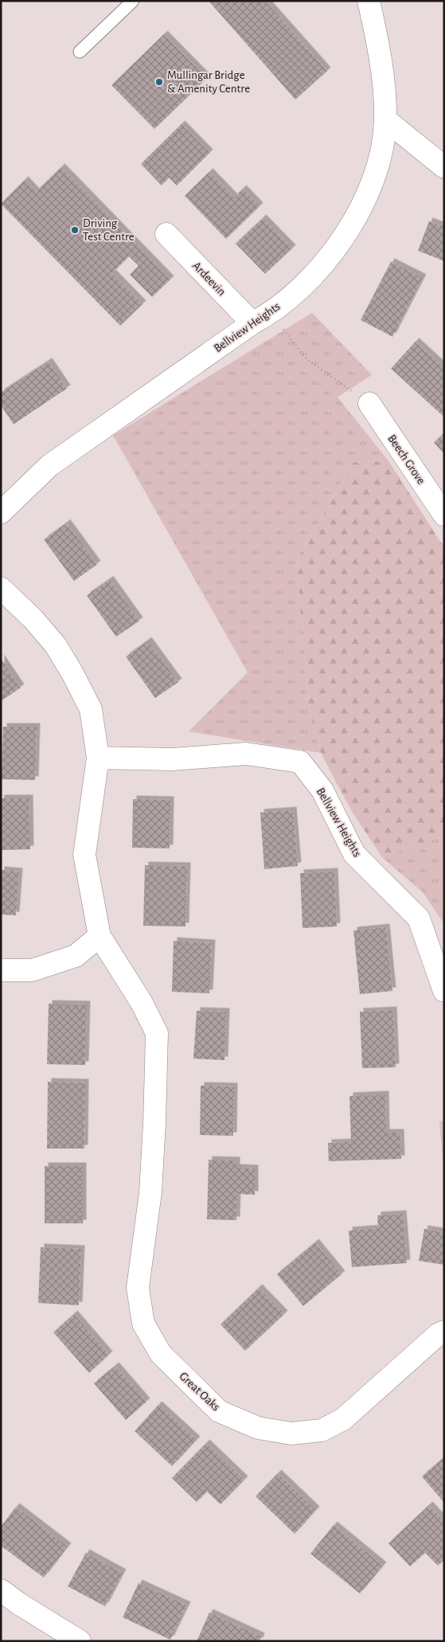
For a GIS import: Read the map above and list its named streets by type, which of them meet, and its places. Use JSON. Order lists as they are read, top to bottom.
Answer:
{
  "streets": {
    "street": [
      "Ardeevin",
      "Bellview Heights",
      "Beech Grove",
      "Great Oaks"
    ]
  },
  "crossings": [
    ["Ardeevin", "Bellview Heights"]
  ],
  "places": ["Mullingar Bridge & Amenity Centre", "Driving Test Centre"]
}
